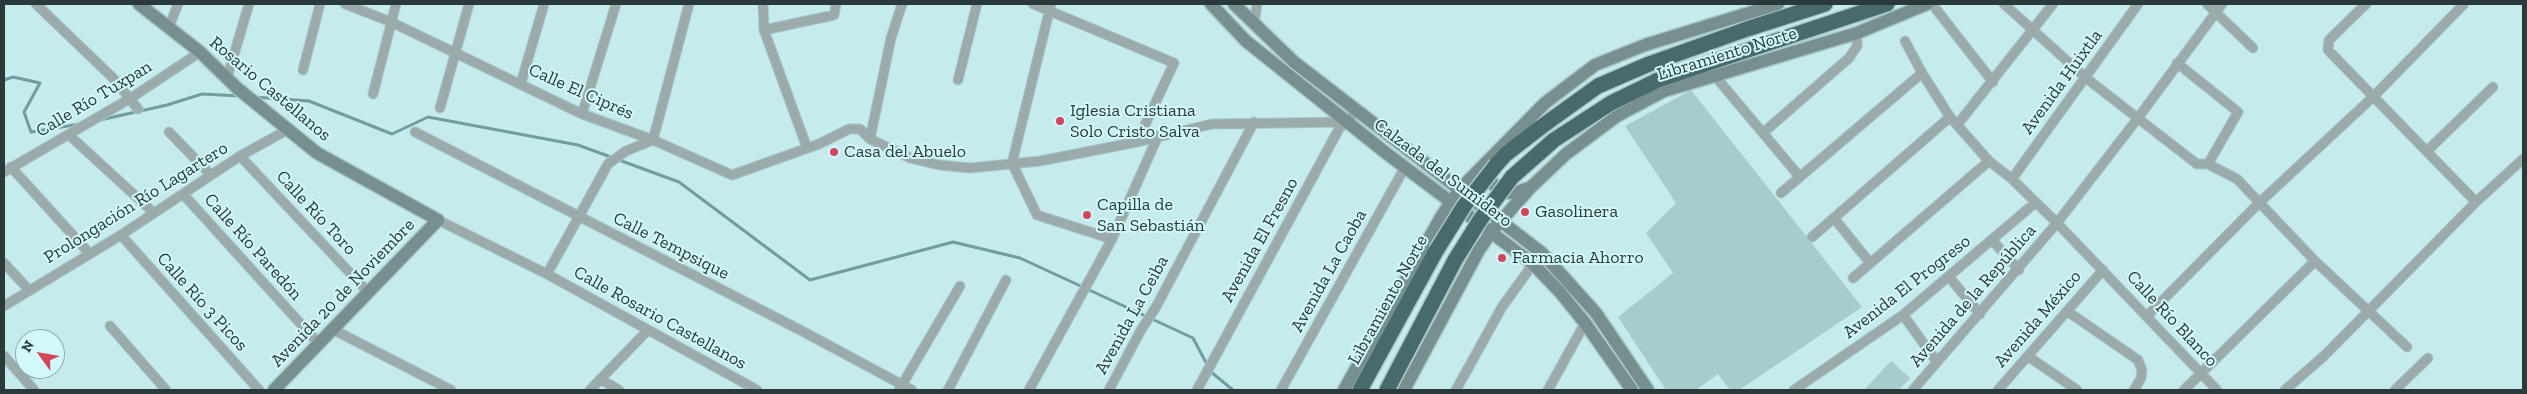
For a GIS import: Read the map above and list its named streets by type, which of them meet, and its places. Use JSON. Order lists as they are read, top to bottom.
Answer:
{
  "streets": {
    "highway": ["Libramiento Norte"],
    "street": [
      "Avenida Huixtla",
      "Rosario Castellanos",
      "Calle El Ciprés",
      "Calle Río Tuxpan",
      "Calzada del Sumidero",
      "Prolongación Río Lagartero",
      "Calle Río Toro",
      "Avenida El Fresno",
      "Calle Tempsique",
      "Calle Río Paredón",
      "Avenida La Caoba",
      "Avenida El Progreso",
      "Avenida 20 de Noviembre",
      "Avenida de la República",
      "Calle Río 3 Picos",
      "Avenida La Ceiba",
      "Calle Rosario Castellanos",
      "Avenida México",
      "Calle Río Blanco"
    ]
  },
  "crossings": [
    ["Libramiento Norte", "Calzada del Sumidero"],
    ["Avenida Huixtla", "Calle Río Blanco"],
    ["Rosario Castellanos", "Calle Río Tuxpan"],
    ["Rosario Castellanos", "Prolongación Río Lagartero"],
    ["Rosario Castellanos", "Avenida 20 de Noviembre"],
    ["Rosario Castellanos", "Calle Rosario Castellanos"],
    ["Calle El Ciprés", "Calzada del Sumidero"],
    ["Calle El Ciprés", "Avenida El Fresno"],
    ["Calle El Ciprés", "Avenida La Ceiba"],
    ["Calzada del Sumidero", "Avenida El Fresno"],
    ["Calzada del Sumidero", "Avenida La Caoba"],
    ["Prolongación Río Lagartero", "Calle Río Toro"],
    ["Prolongación Río Lagartero", "Calle Río Paredón"],
    ["Prolongación Río Lagartero", "Calle Río 3 Picos"],
    ["Calle Río Toro", "Avenida 20 de Noviembre"],
    ["Calle Río Paredón", "Avenida 20 de Noviembre"],
    ["Avenida El Progreso", "Calle Río Blanco"],
    ["Avenida 20 de Noviembre", "Calle Rosario Castellanos"],
    ["Avenida de la República", "Calle Río Blanco"],
    ["Avenida México", "Calle Río Blanco"]
  ],
  "places": [
    "Iglesia Cristiana Solo Cristo Salva",
    "Casa del Abuelo",
    "Gasolinera",
    "Capilla de San Sebastián",
    "Farmacia Ahorro"
  ],
  "north": "top left"
}
